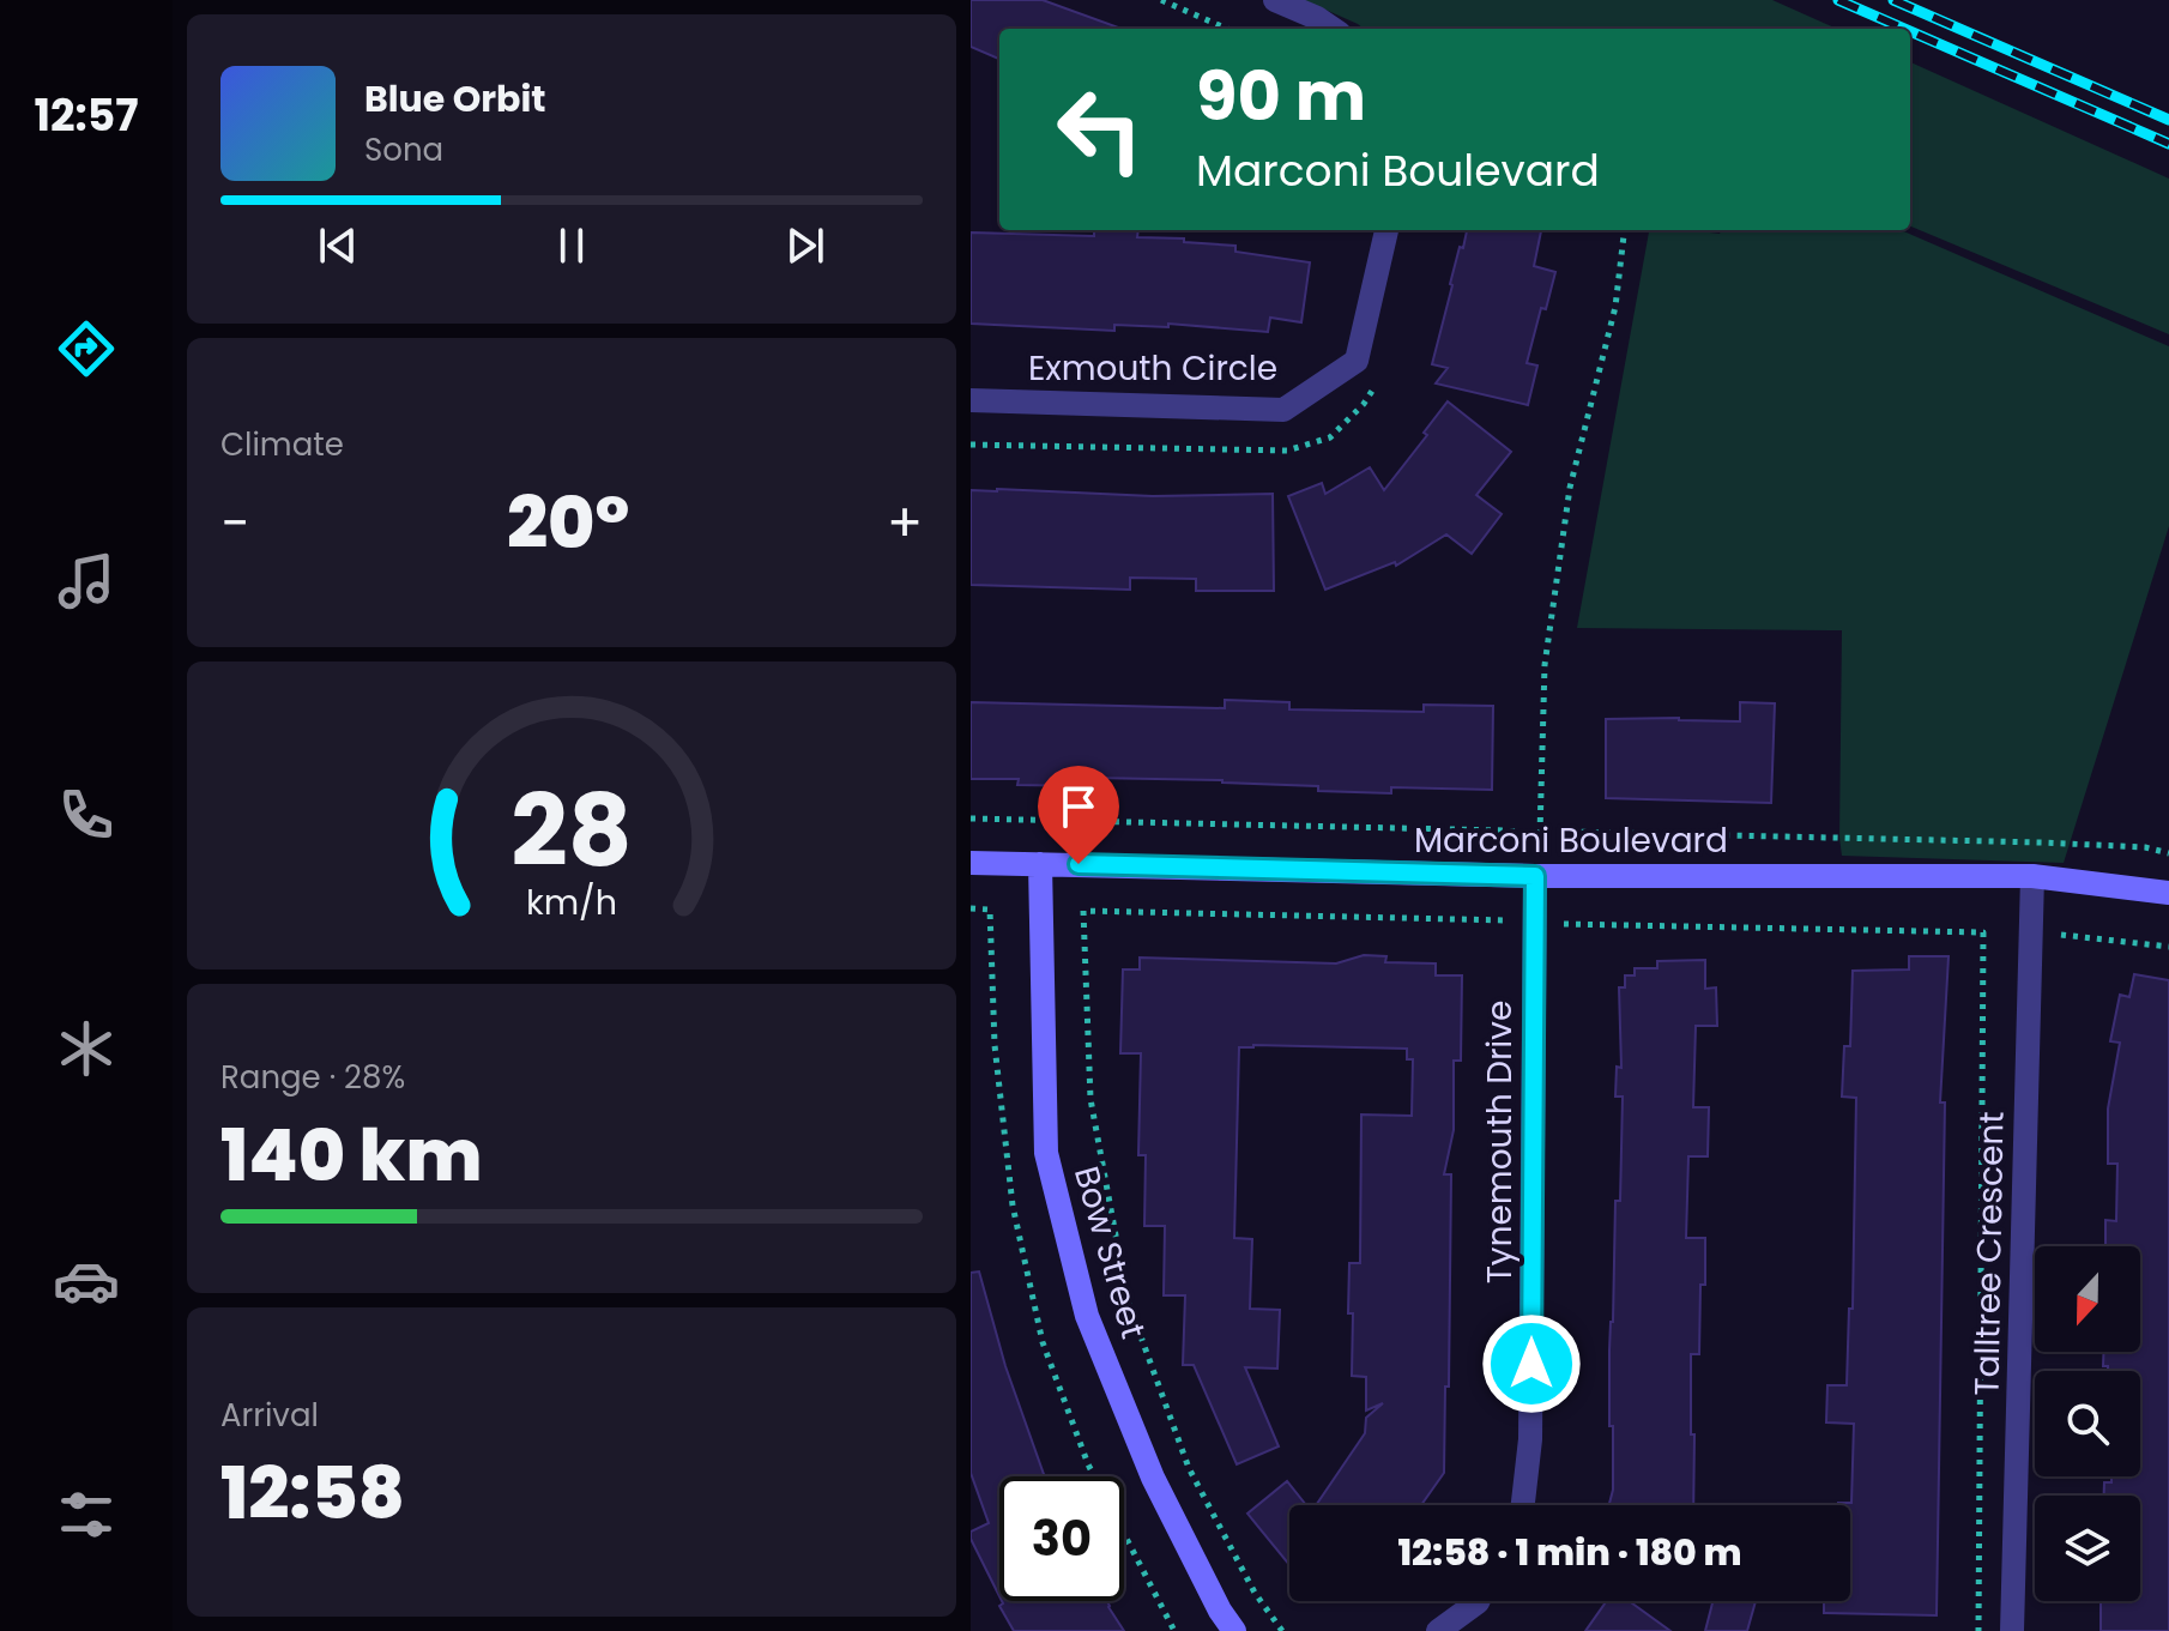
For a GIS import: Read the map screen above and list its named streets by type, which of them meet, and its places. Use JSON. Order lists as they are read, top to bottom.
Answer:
{
  "streets": {
    "street": [
      "Exmouth Circle",
      "Marconi Boulevard",
      "Tynemouth Drive",
      "Bow Street",
      "Talltree Crescent"
    ]
  },
  "crossings": [
    ["Marconi Boulevard", "Tynemouth Drive"],
    ["Marconi Boulevard", "Bow Street"],
    ["Marconi Boulevard", "Talltree Crescent"]
  ],
  "north": "bottom",
  "page": {
    "tabs": "12:57",
    "turn": ["90 m", "Marconi Boulevard"],
    "song": ["Blue Orbit", "Sona"],
    "tile": [
      "Climate",
      ["Range · 28%", "140 km"],
      ["Arrival", "12:58"]
    ],
    "heat": ["−", "20°", "+"],
    "limit": "30",
    "trip": "12:58 · 1 min · 180 m",
    "gauge": ["28", "km/h"]
  }
}
